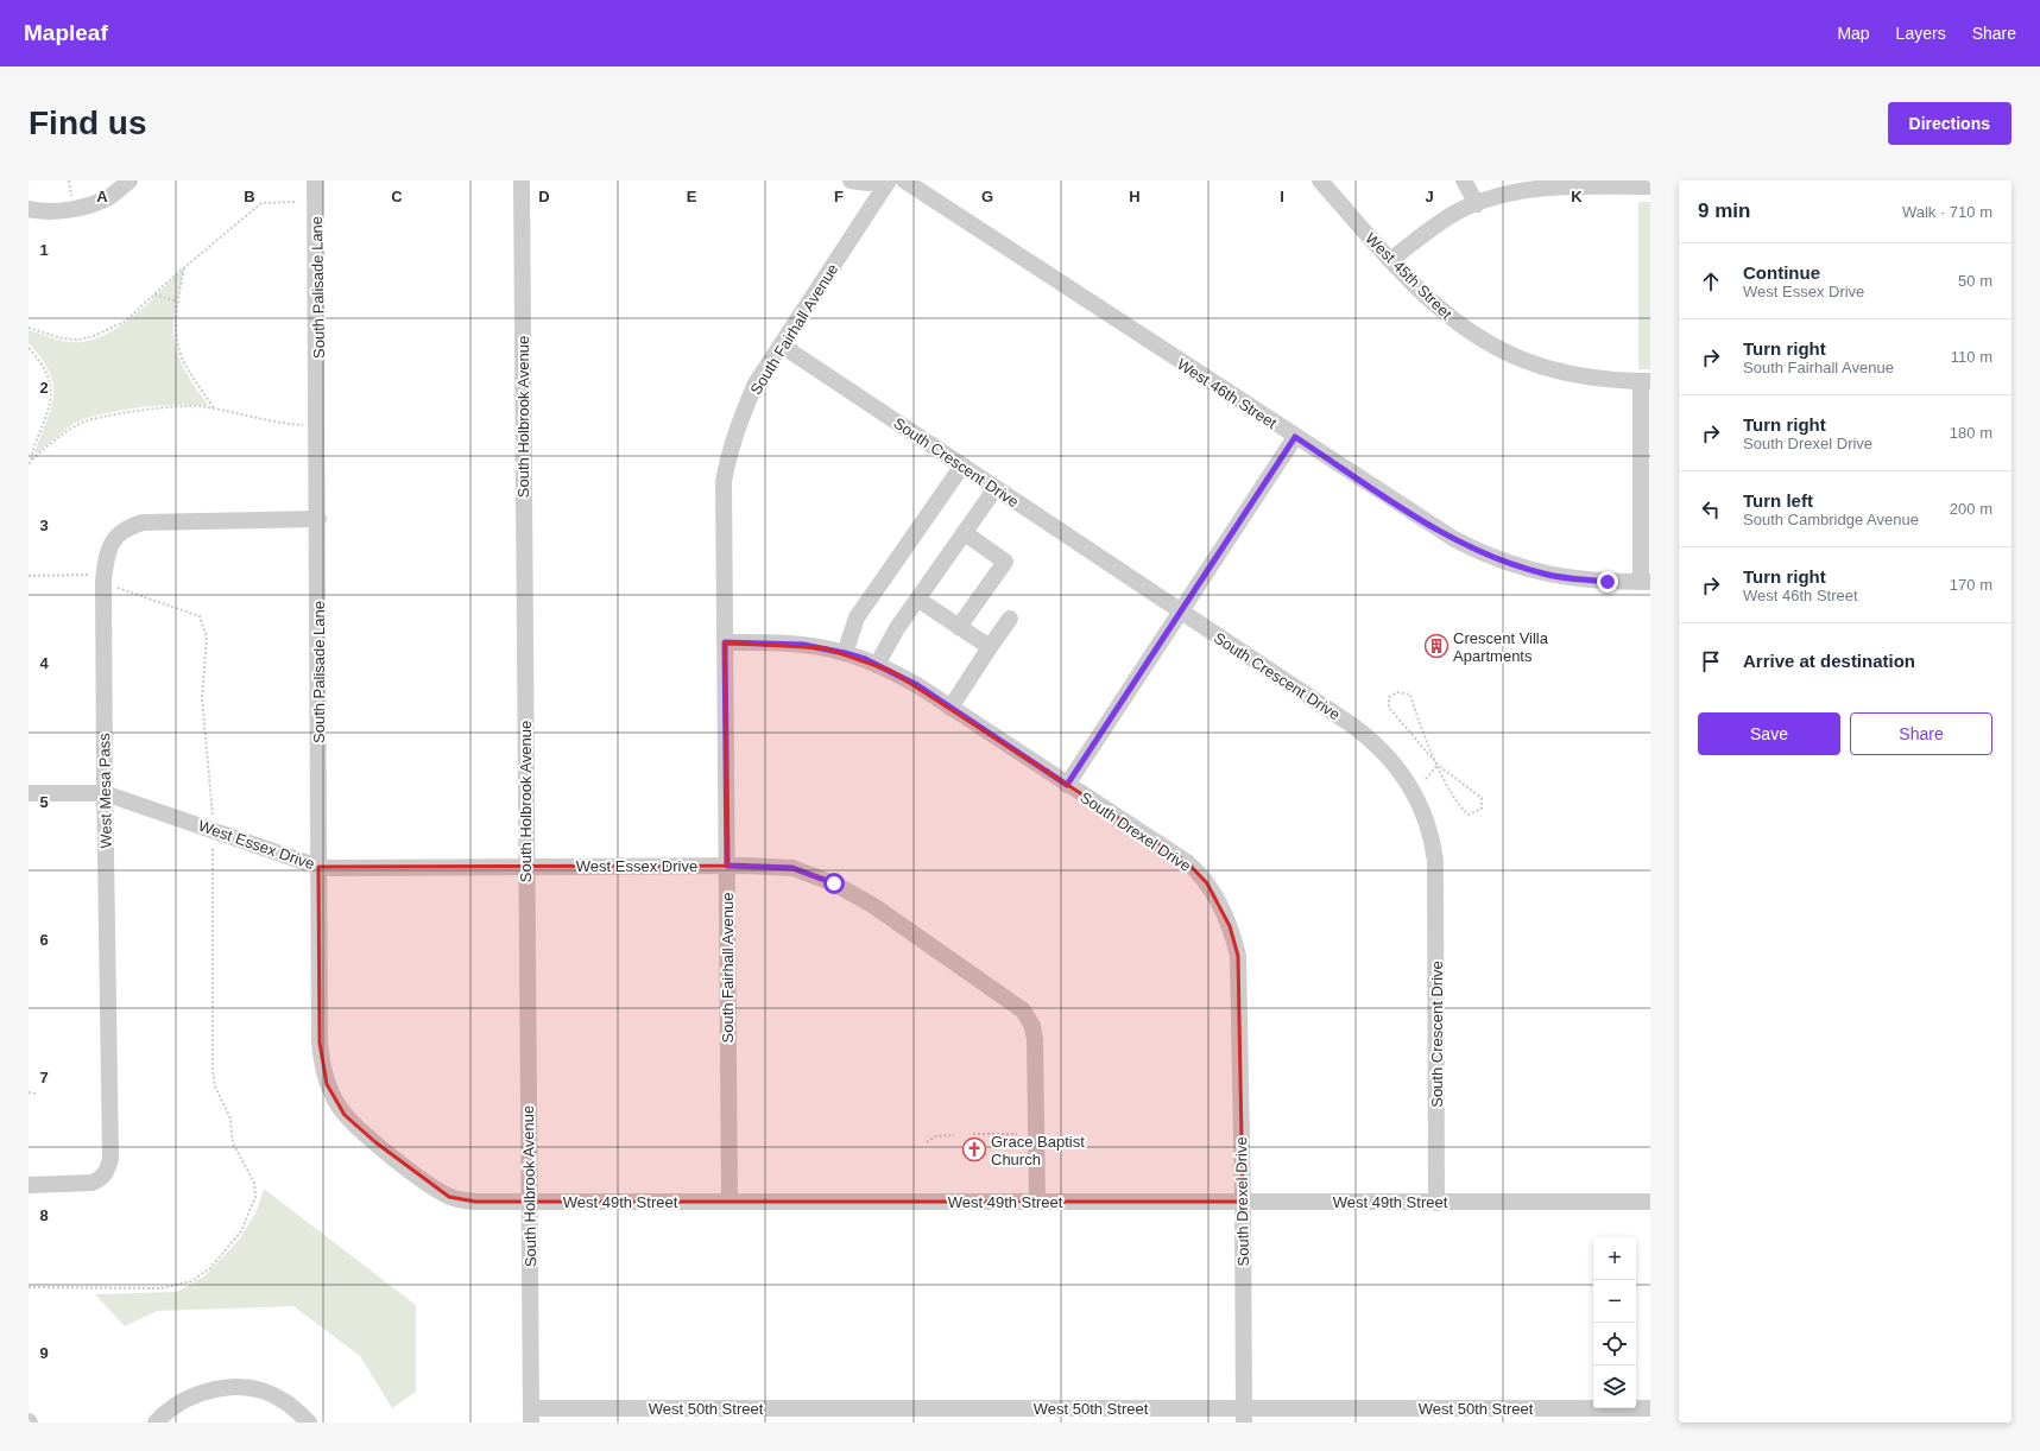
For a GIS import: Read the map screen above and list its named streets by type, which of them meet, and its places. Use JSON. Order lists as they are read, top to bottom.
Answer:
{
  "streets": {
    "street": [
      "West 45th Street",
      "South Palisade Lane",
      "South Fairhall Avenue",
      "West 46th Street",
      "South Holbrook Avenue",
      "South Crescent Drive",
      "West Mesa Pass",
      "South Drexel Drive",
      "West Essex Drive",
      "West 49th Street",
      "West 50th Street"
    ]
  },
  "crossings": [
    ["South Palisade Lane", "West Mesa Pass"],
    ["South Palisade Lane", "West Essex Drive"],
    ["South Palisade Lane", "West 49th Street"],
    ["South Fairhall Avenue", "South Crescent Drive"],
    ["South Fairhall Avenue", "South Drexel Drive"],
    ["South Fairhall Avenue", "West Essex Drive"],
    ["South Fairhall Avenue", "West 49th Street"],
    ["South Holbrook Avenue", "West Essex Drive"],
    ["South Holbrook Avenue", "West 49th Street"],
    ["South Holbrook Avenue", "West 50th Street"],
    ["South Crescent Drive", "West 49th Street"],
    ["West Mesa Pass", "West Essex Drive"],
    ["South Drexel Drive", "West 49th Street"],
    ["South Drexel Drive", "West 50th Street"],
    ["West Essex Drive", "West 49th Street"]
  ],
  "places": {
    "building": ["Crescent Villa Apartments"],
    "church": ["Grace Baptist Church"]
  },
  "page": {
    "header": "Mapleaf",
    "nav": ["Map", "Layers", "Share"],
    "buttons": [
      "Directions",
      ["Save", "Share"]
    ],
    "title": "Find us",
    "heading": ["9 min", "Walk · 710 m"],
    "list": [
      ["Continue", "West Essex Drive", "50 m"],
      ["Turn right", "South Fairhall Avenue", "110 m"],
      ["Turn right", "South Drexel Drive", "180 m"],
      ["Turn left", "South Cambridge Avenue", "200 m"],
      ["Turn right", "West 46th Street", "170 m"],
      "Arrive at destination"
    ],
    "map_buttons": ["+", "−"]
  },
  "grid": {
    "columns": [
      "A",
      "B",
      "C",
      "D",
      "E",
      "F",
      "G",
      "H",
      "I",
      "J",
      "K"
    ],
    "rows": [
      "1",
      "2",
      "3",
      "4",
      "5",
      "6",
      "7",
      "8",
      "9"
    ]
  }
}
